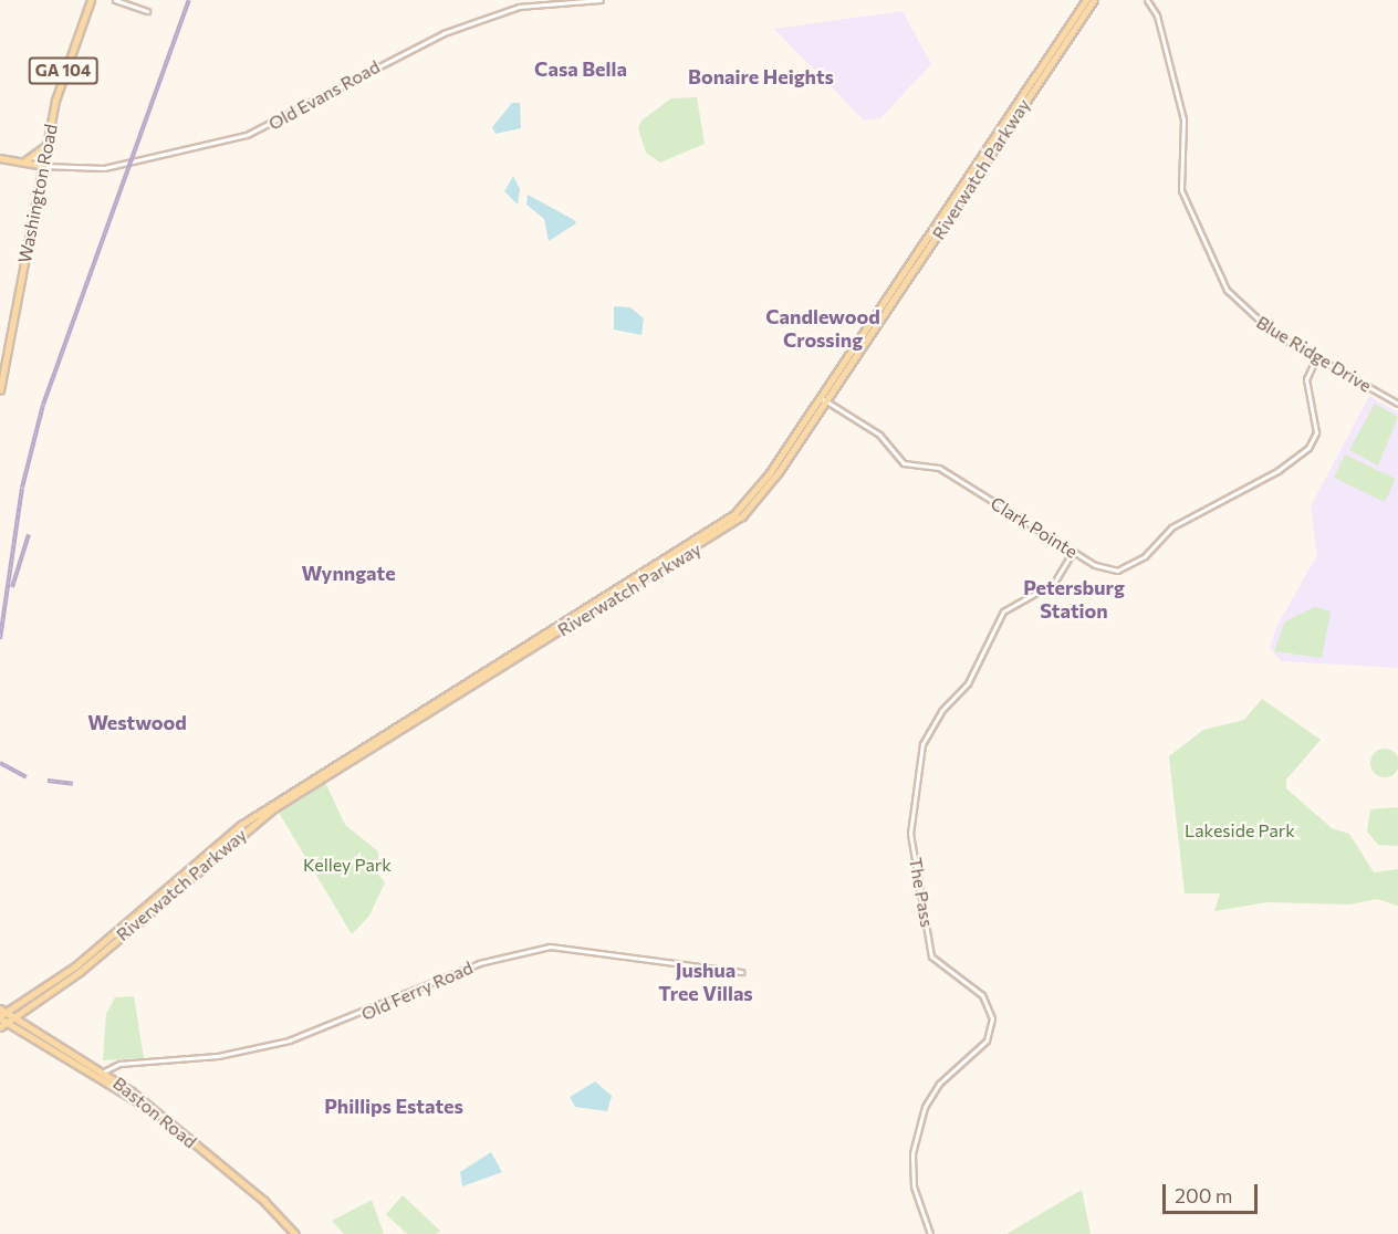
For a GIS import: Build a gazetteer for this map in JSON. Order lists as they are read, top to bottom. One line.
{"streets":{"main road":["GA 104","Riverwatch Parkway","Washington Road","Baston Road"],"street":["Old Evans Road","Blue Ridge Drive","Clark Pointe","The Pass","Old Ferry Road"]},"crossings":[["Old Evans Road","Washington Road"],["Riverwatch Parkway","Clark Pointe"],["Riverwatch Parkway","Old Ferry Road"],["Riverwatch Parkway","Baston Road"],["Blue Ridge Drive","Clark Pointe"],["Clark Pointe","The Pass"],["Old Ferry Road","Baston Road"]],"districts":["Casa Bella","Bonaire Heights","Candlewood Crossing","Wynngate","Petersburg Station","Westwood","Jushua Tree Villas","Phillips Estates"],"parks":["Lakeside Park","Kelley Park"],"scale_bar":"200 m"}
